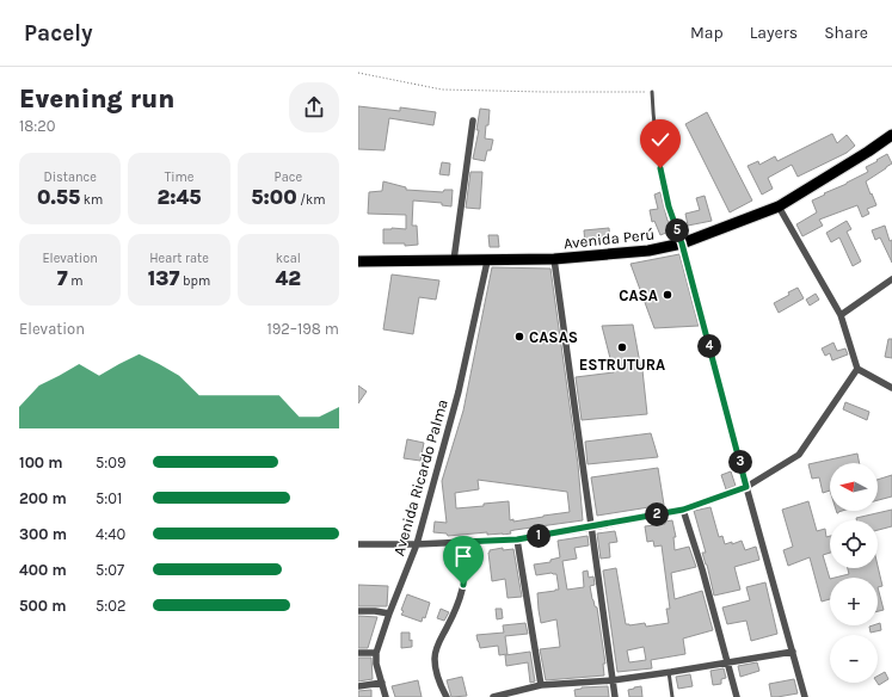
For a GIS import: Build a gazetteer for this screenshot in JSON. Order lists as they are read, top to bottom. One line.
{"streets":{"highway":["Avenida Perú"],"street":["Avenida Ricardo Palma"]},"crossings":[["Avenida Perú","Avenida Ricardo Palma"]],"places":["CASA","CASAS","ESTRUTURA"],"north":"left","page":{"header":"Pacely","nav":["Map","Layers","Share"],"heading":["Evening run","18:20"],"stats":[["Distance","0.55 km"],["Time","2:45"],["Pace","5:00 /km"],["Elevation","7 m"],["Heart rate","137 bpm"],["kcal","42"]],"pins":["5","4","3","2","1"],"chart":["Elevation","192–198 m"],"list":[{"name":"100 m","note":"5:09"},{"name":"200 m","note":"5:01"},{"name":"300 m","note":"4:40"},{"name":"400 m","note":"5:07"},{"name":"500 m","note":"5:02"}],"map_buttons":["+","−"]}}
